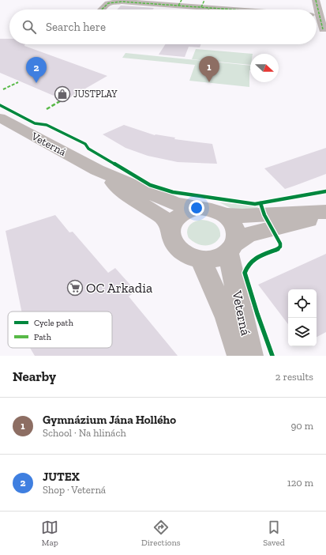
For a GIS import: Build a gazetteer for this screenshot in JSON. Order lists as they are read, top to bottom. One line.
{"streets":{"street":["Veterná"]},"places":{"shop":["JUSTPLAY"],"supermarket":["OC Arkadia"]},"legend":["Cycle path","Path"],"north":"right","page":{"search":"Search here","pins":["1","2"],"heading":["Nearby","2 results"],"list":[{"mark":"1","name":"Gymnázium Jána Hollého","note":"School · Na hlinách","value":"90 m"},{"mark":"2","name":"JUTEX","note":"Shop · Veterná","value":"120 m"}],"nav":["Map","Directions","Saved"]}}
